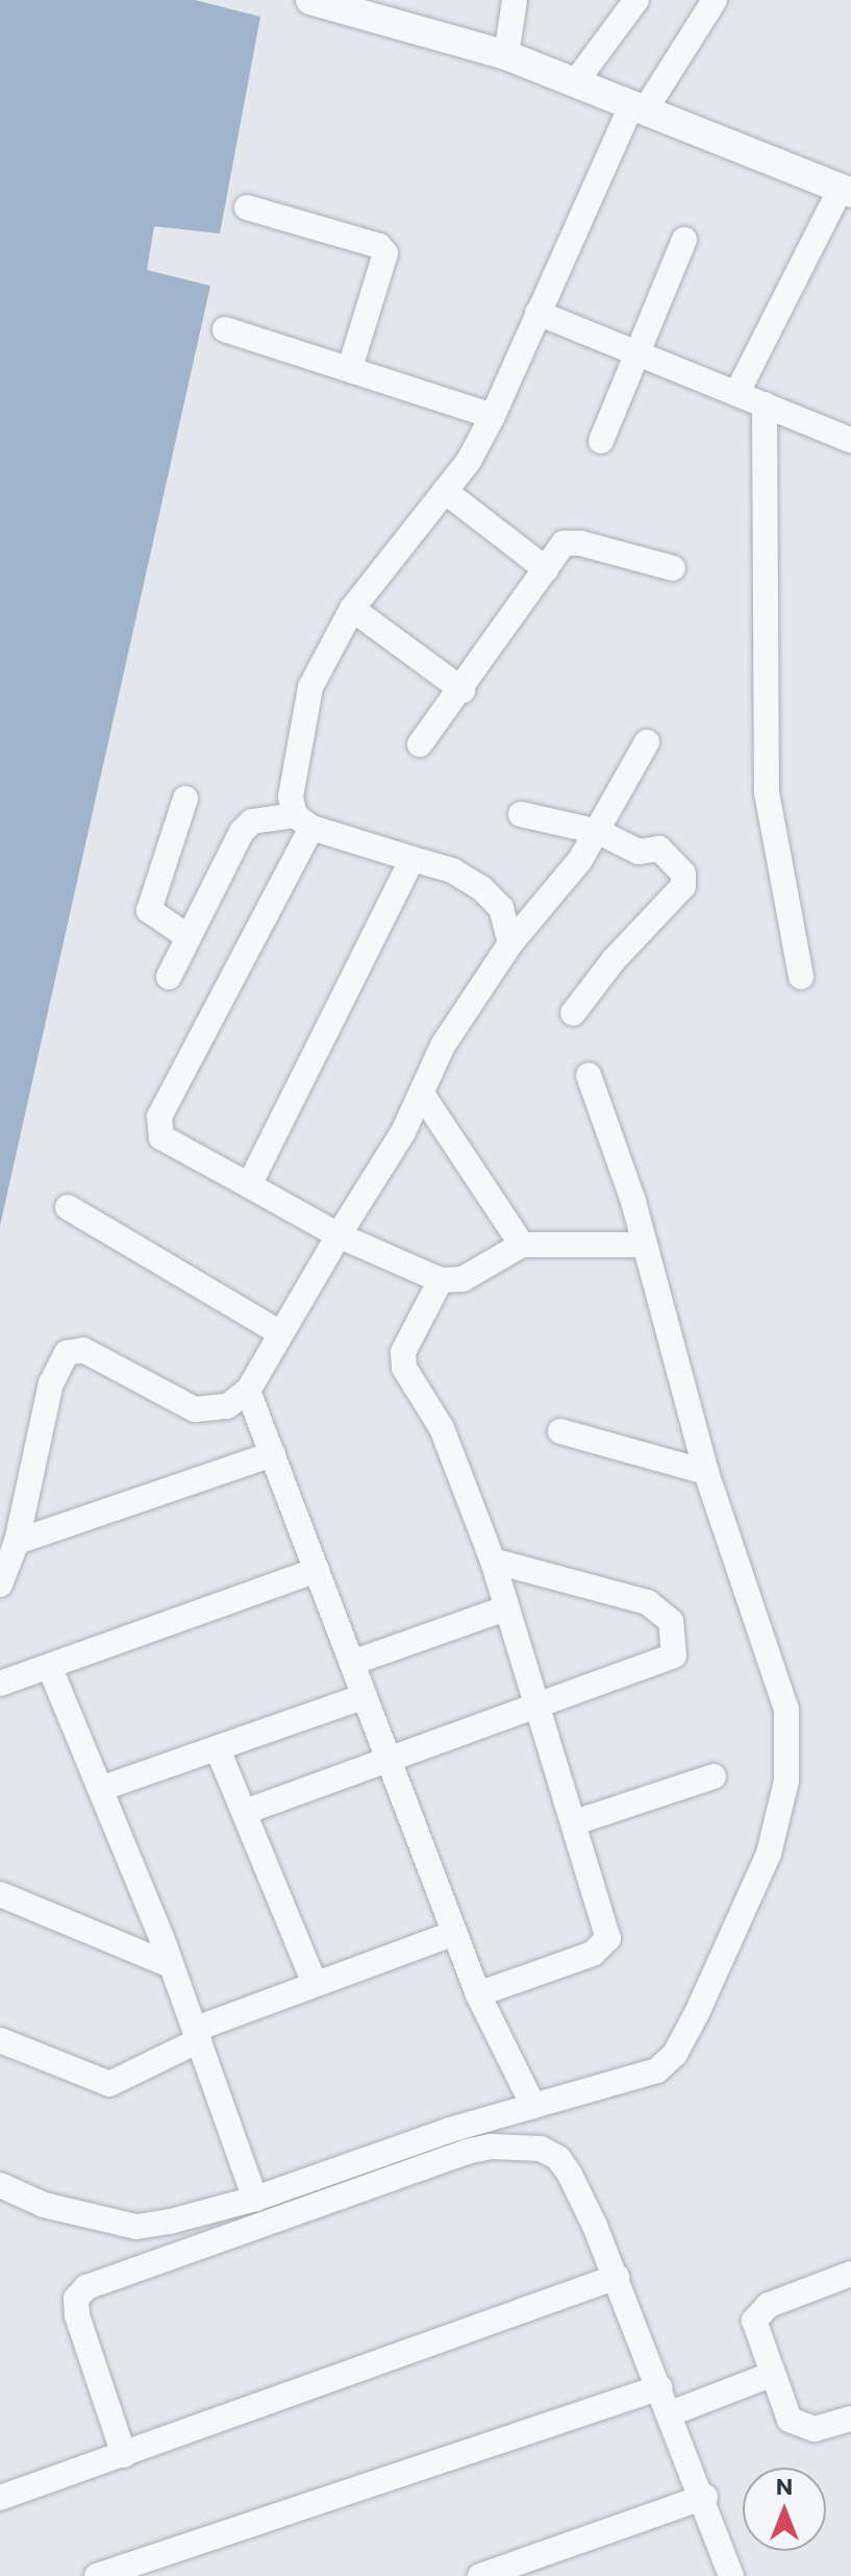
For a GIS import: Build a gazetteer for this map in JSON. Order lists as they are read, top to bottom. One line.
{"north":"top"}
